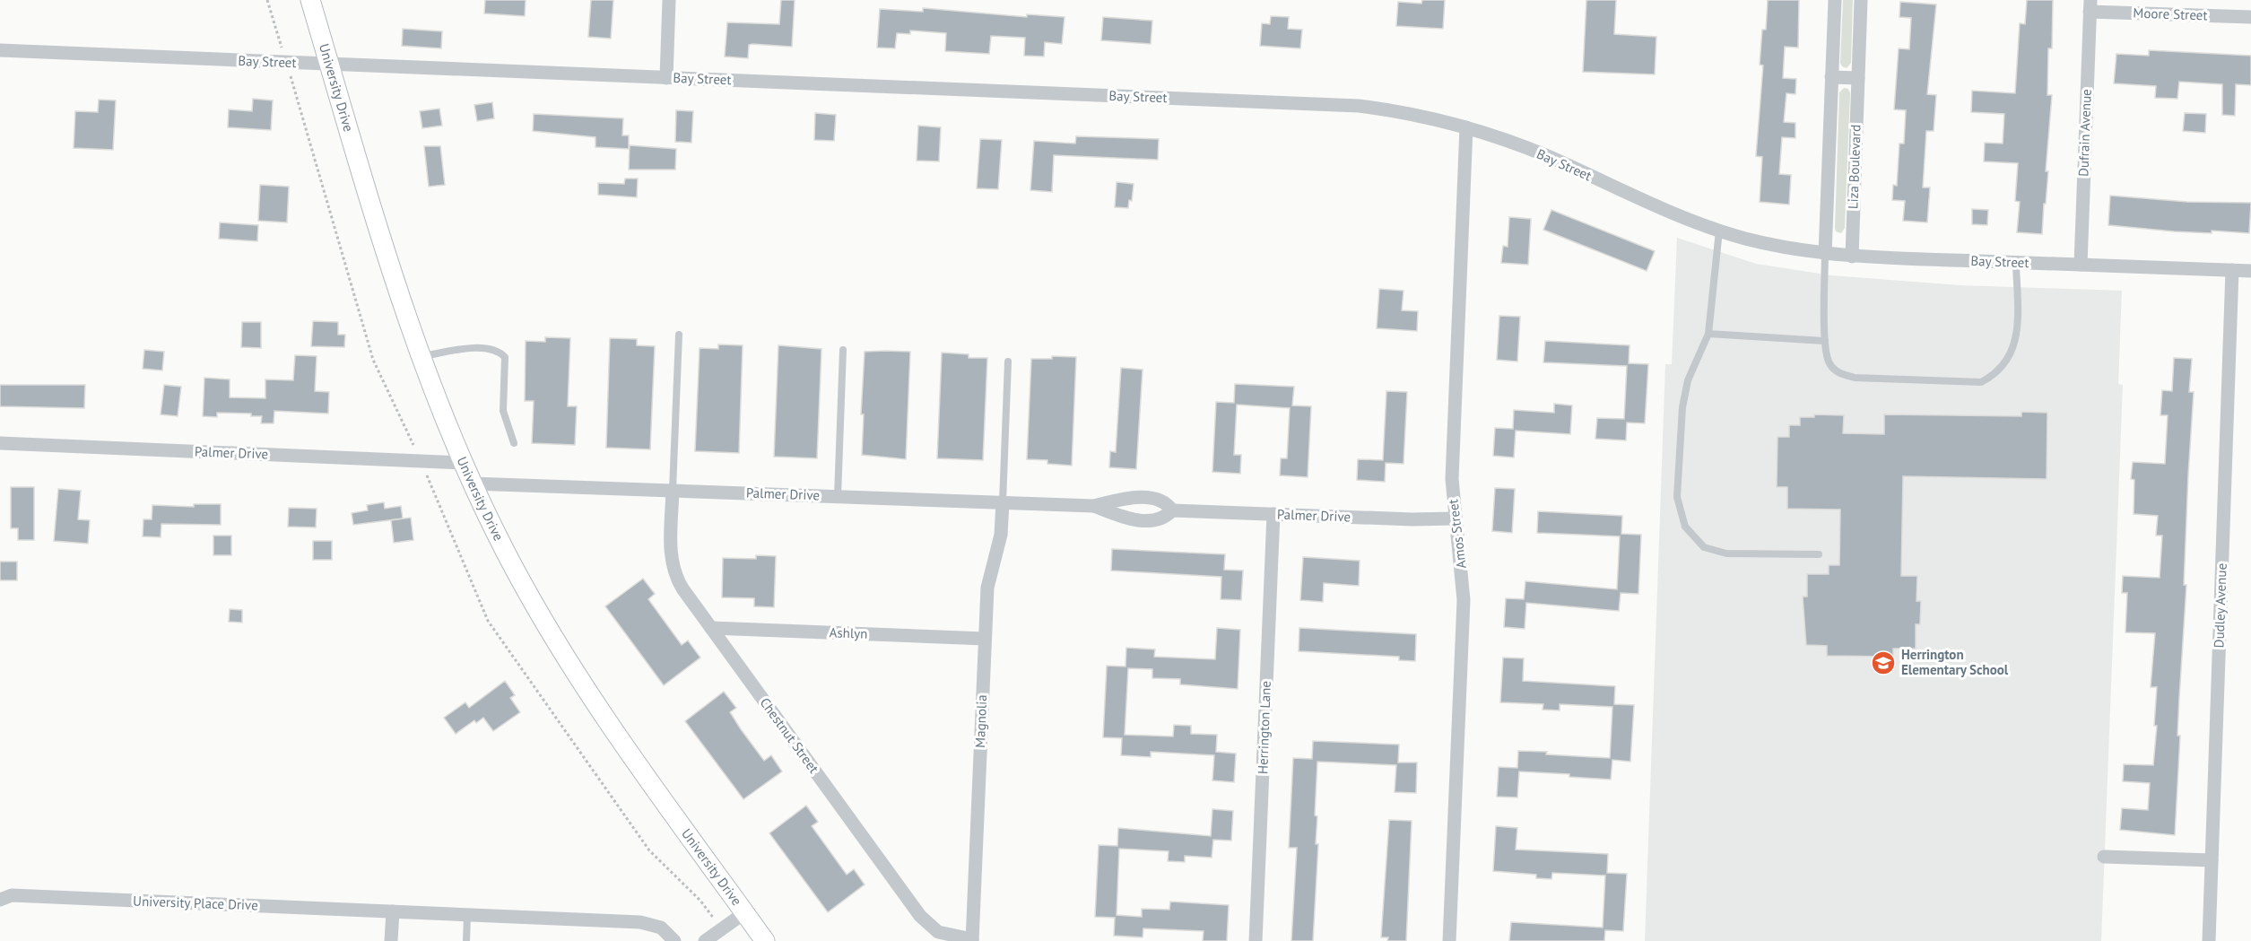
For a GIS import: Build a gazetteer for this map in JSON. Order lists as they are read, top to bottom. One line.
{"streets":{"main road":["University Drive"],"street":["Moore Street","Bay Street","Dufrain Avenue","Liza Boulevard","Palmer Drive","Amos Street","Dudley Avenue","Ashlyn","Magnolia","Herrington Lane","Chestnut Street","University Place Drive"]},"crossings":[["Moore Street","Dufrain Avenue"],["Bay Street","University Drive"],["Bay Street","Dufrain Avenue"],["Bay Street","Liza Boulevard"],["Bay Street","Amos Street"],["Bay Street","Dudley Avenue"],["University Drive","Palmer Drive"],["Palmer Drive","Amos Street"],["Palmer Drive","Magnolia"],["Palmer Drive","Herrington Lane"],["Palmer Drive","Chestnut Street"],["Ashlyn","Magnolia"],["Ashlyn","Chestnut Street"],["Magnolia","Chestnut Street"]],"places":{"school or university":["Herrington Elementary School"]}}
